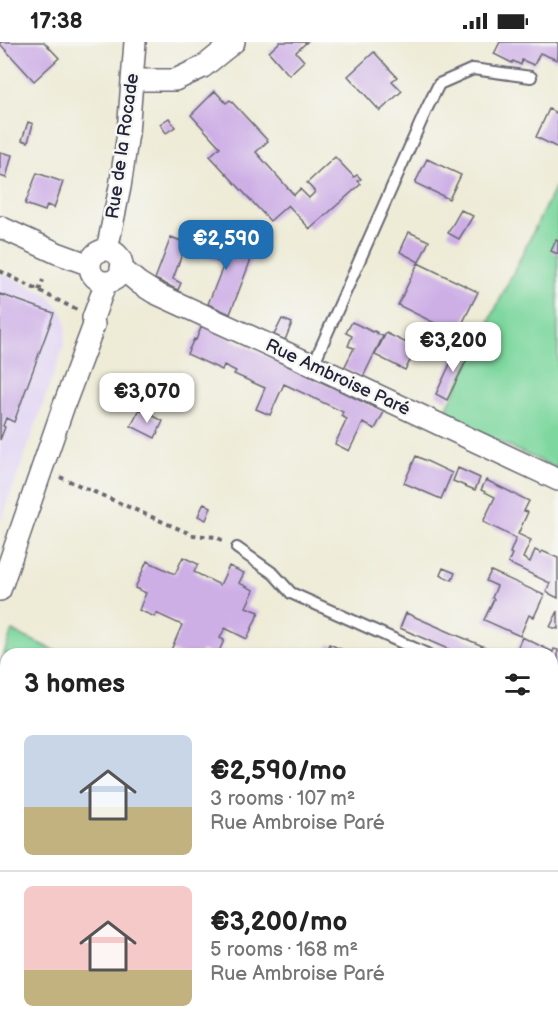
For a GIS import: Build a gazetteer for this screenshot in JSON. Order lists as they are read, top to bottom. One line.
{"streets":{"street":["Rue de la Rocade","Rue Ambroise Paré"]},"crossings":[["Rue de la Rocade","Rue Ambroise Paré"]],"page":{"status":"17:38","price":["€2,590","€3,200","€3,070"],"heading":"3 homes","list":[{"name":"€2,590/mo","note":"3 rooms · 107 m² · Rue Ambroise Paré"},{"name":"€3,200/mo","note":"5 rooms · 168 m² · Rue Ambroise Paré"}]}}
